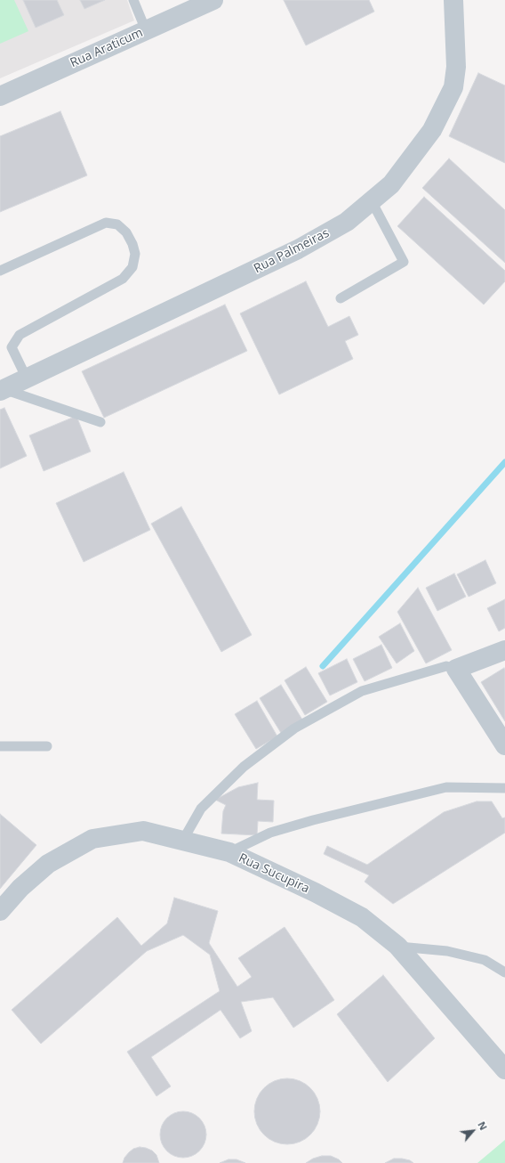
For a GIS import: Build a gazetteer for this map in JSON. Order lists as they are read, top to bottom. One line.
{"streets":{"street":["Rua Araticum","Rua Palmeiras","Rua Sucupira"]},"north":"top right"}
